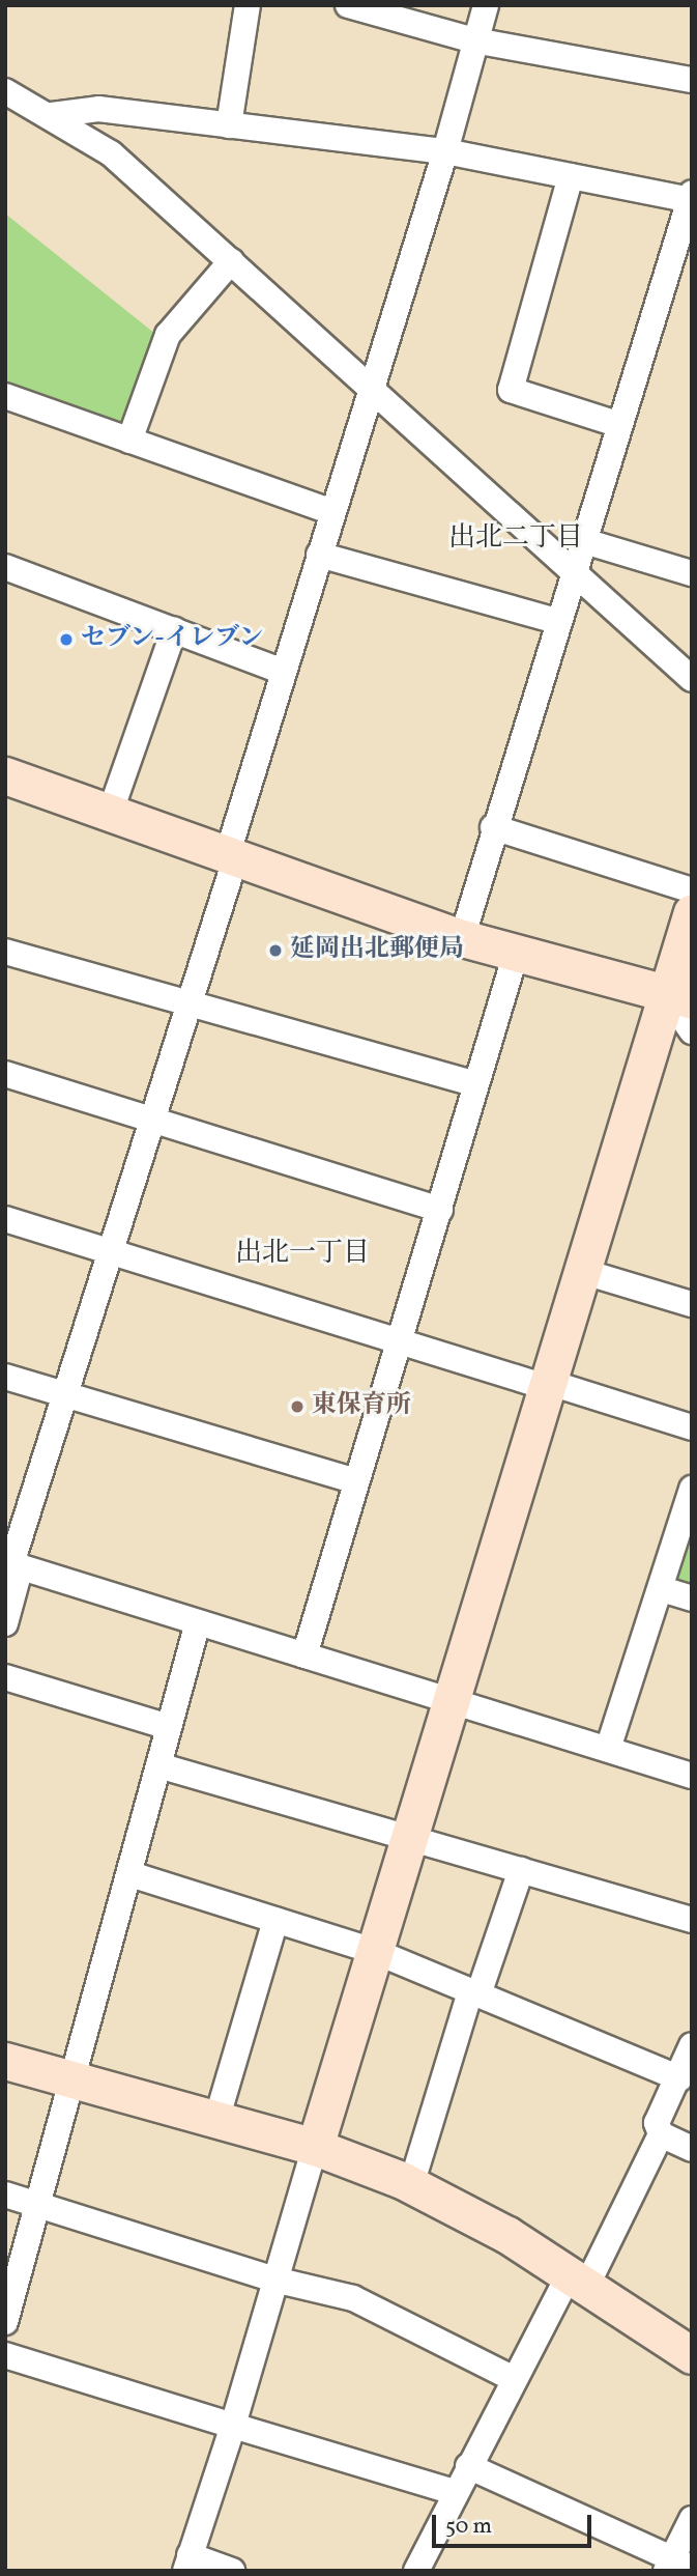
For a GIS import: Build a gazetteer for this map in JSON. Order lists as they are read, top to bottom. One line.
{"districts":["出北二丁目","出北一丁目"],"places":["セブン-イレブン","延岡出北郵便局","東保育所"],"scale_bar":"50 m"}
